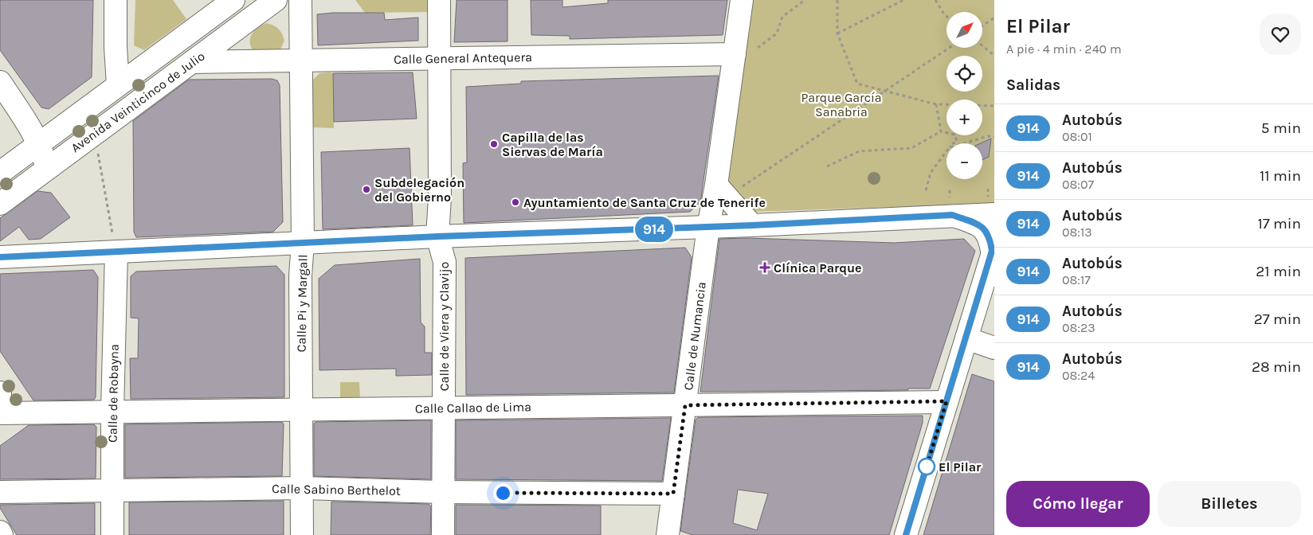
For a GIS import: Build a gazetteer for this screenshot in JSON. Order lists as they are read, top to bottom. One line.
{"streets":{"street":["Calle General Antequera","Avenida Veinticinco de Julio","Calle Pi y Margall","Calle de Viera y Clavijo","Calle de Numancia","Calle de Robayna","Calle Callao de Lima","Calle Sabino Berthelot"]},"crossings":[["Calle General Antequera","Avenida Veinticinco de Julio"],["Calle General Antequera","Calle Pi y Margall"],["Calle General Antequera","Calle de Viera y Clavijo"],["Calle General Antequera","Calle de Numancia"],["Calle Pi y Margall","Calle Callao de Lima"],["Calle Pi y Margall","Calle Sabino Berthelot"],["Calle de Viera y Clavijo","Calle Callao de Lima"],["Calle de Viera y Clavijo","Calle Sabino Berthelot"],["Calle de Numancia","Calle Callao de Lima"],["Calle de Numancia","Calle Sabino Berthelot"],["Calle de Robayna","Calle Callao de Lima"],["Calle de Robayna","Calle Sabino Berthelot"]],"parks":["Parque García Sanabria"],"places":{"other":["Capilla de las Siervas de María","Subdelegación del Gobierno","Ayuntamiento de Santa Cruz de Tenerife","El Pilar"],"health":["Clínica Parque"]},"lines":["bus line 914"],"north":"top right","page":{"on_map":"914","heading":[["El Pilar","A pie · 4 min · 240 m"],"Salidas"],"map_buttons":["+","−"],"list":[{"mark":"914","name":"Autobús","note":"08:01","value":"5 min"},{"mark":"914","name":"Autobús","note":"08:07","value":"11 min"},{"mark":"914","name":"Autobús","note":"08:13","value":"17 min"},{"mark":"914","name":"Autobús","note":"08:17","value":"21 min"},{"mark":"914","name":"Autobús","note":"08:23","value":"27 min"},{"mark":"914","name":"Autobús","note":"08:24","value":"28 min"}],"buttons":["Cómo llegar","Billetes"]}}
